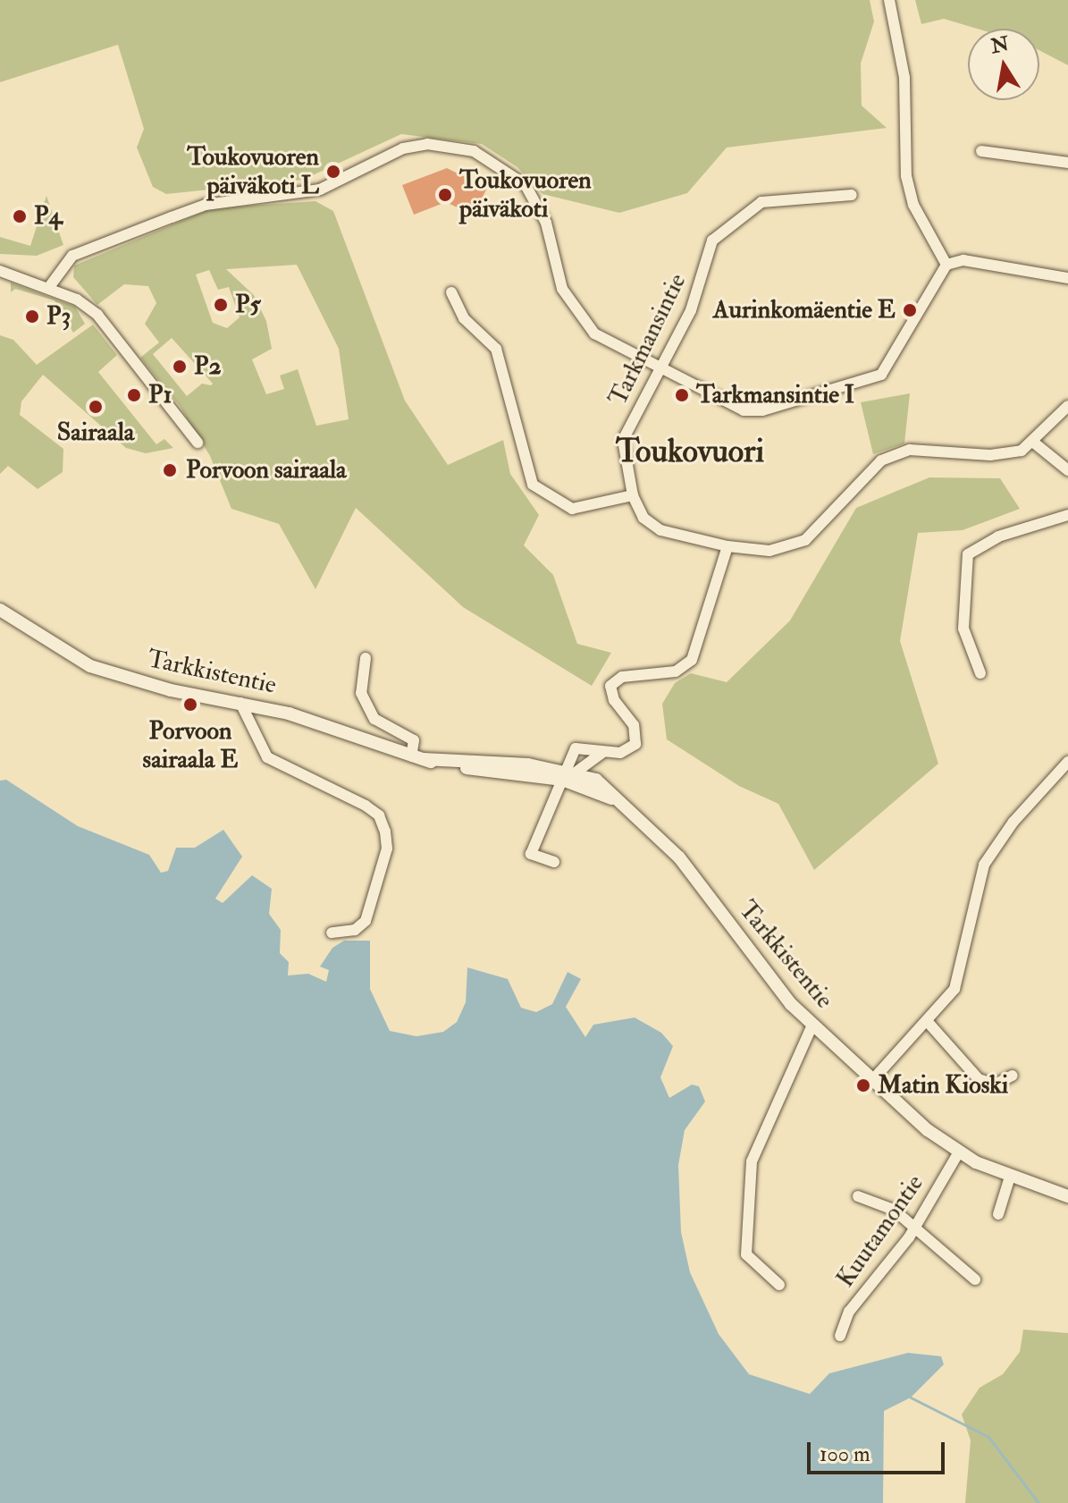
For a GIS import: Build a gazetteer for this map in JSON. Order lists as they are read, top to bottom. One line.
{"streets":{"street":["Tarkmansintie","Tarkkistentie","Kuutamontie"]},"crossings":[["Tarkkistentie","Kuutamontie"]],"districts":["Toukovuori"],"places":["Toukovuoren päiväkoti L","Toukovuoren päiväkoti","P4","P5","Aurinkomäentie E","P3","P2","P1","Tarkmansintie I","Sairaala","Porvoon sairaala","Porvoon sairaala E","Matin Kioski"],"scale_bar":"100 m","north":"top"}
